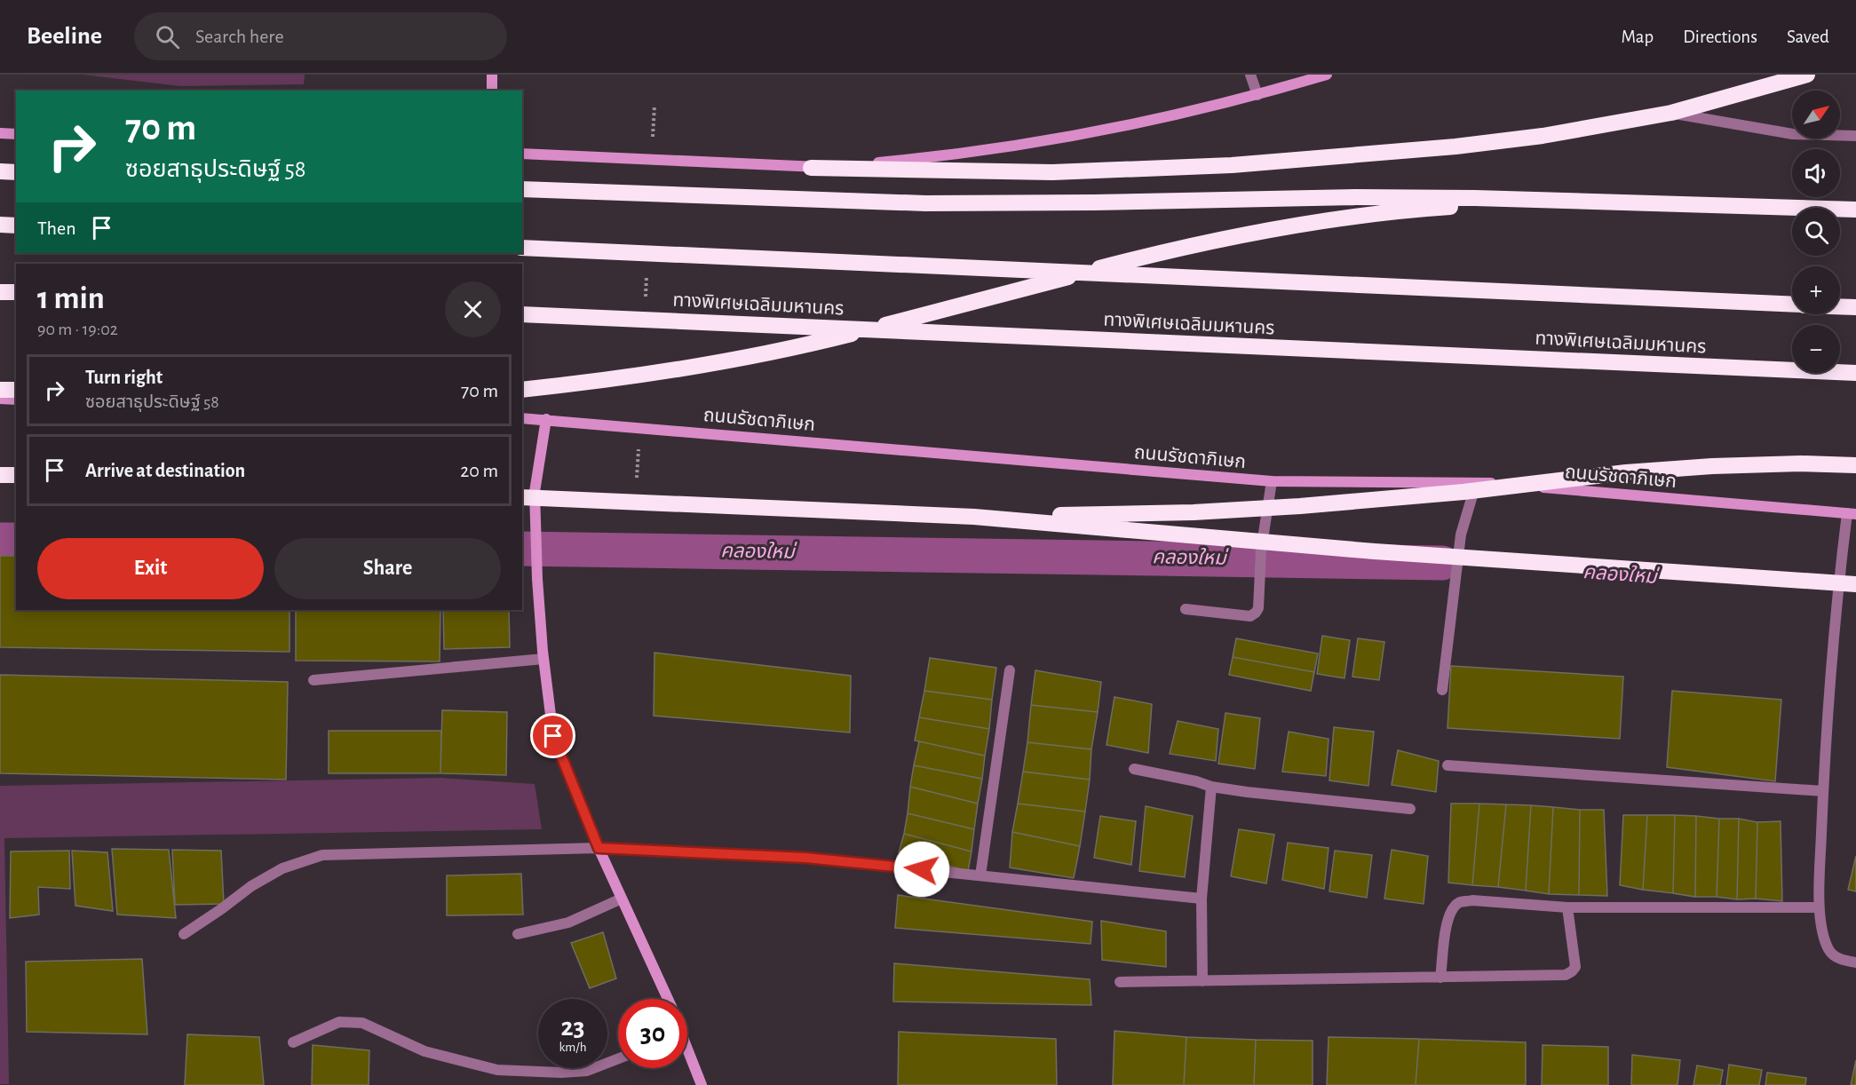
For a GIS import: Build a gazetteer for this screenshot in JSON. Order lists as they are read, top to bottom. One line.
{"streets":{"highway":["ทางพิเศษเฉลิมมหานคร"],"main road":["ถนนรัชดาภิเษก"]},"water":["คลองใหม่"],"north":"top right","page":{"header":"Beeline","search":"Search here","nav":["Map","Directions","Saved"],"map_buttons":["+","−"],"turn":["70 m","ซอยสาธุประดิษฐ์ 58"],"then":"Then","heading":["1 min","90 m · 19:02"],"list":[{"name":"Turn right","note":"ซอยสาธุประดิษฐ์ 58","value":"70 m"},{"name":"Arrive at destination","value":"20 m"}],"buttons":["Exit","Share"],"speed":"23 km/h","limit":"30"}}
